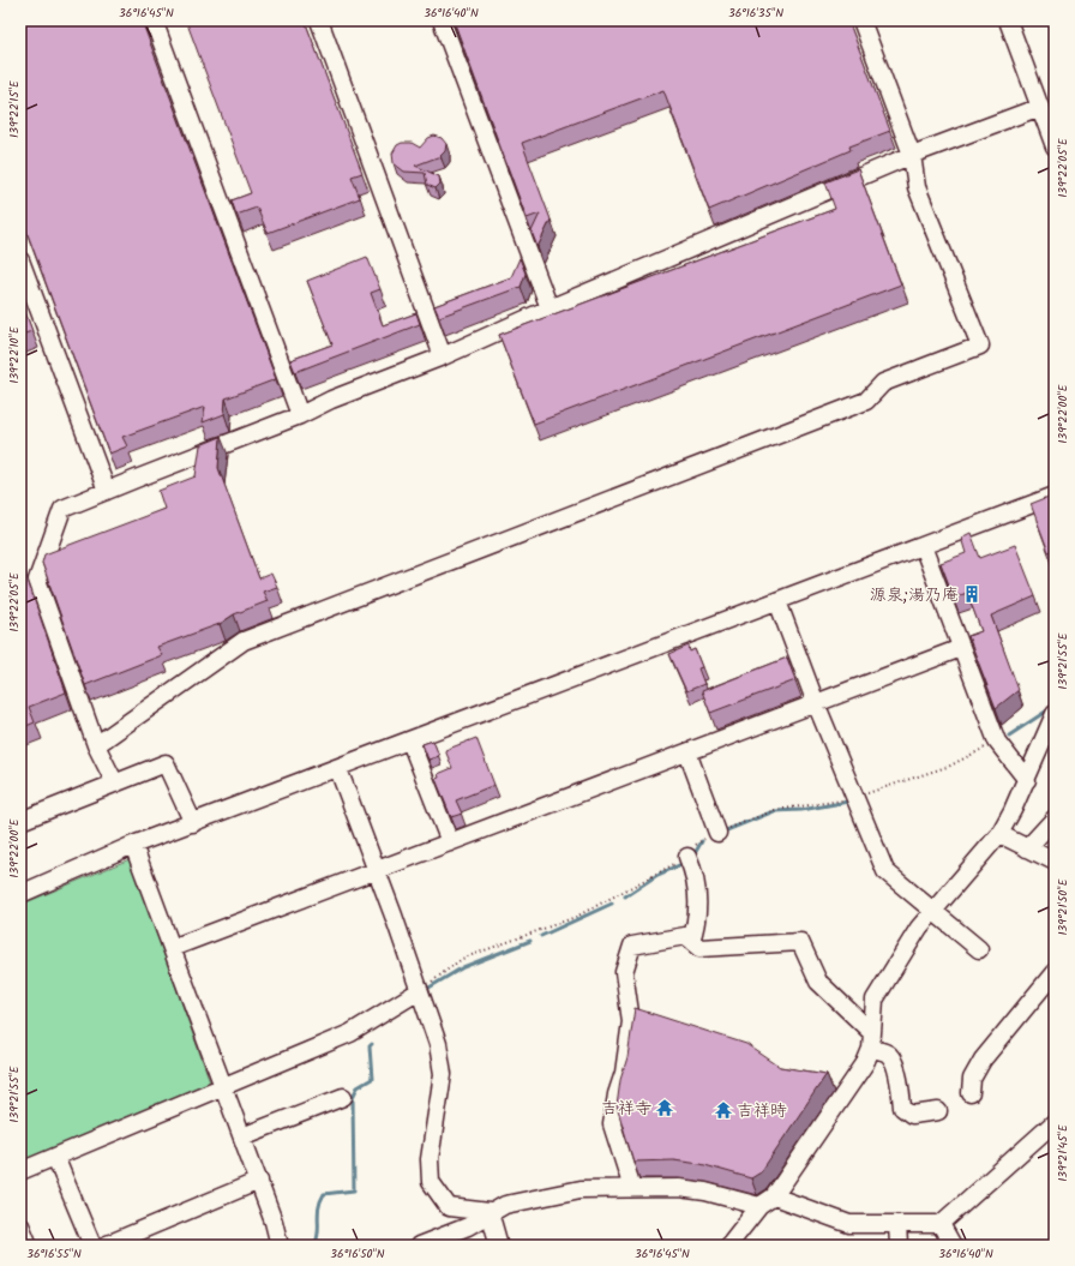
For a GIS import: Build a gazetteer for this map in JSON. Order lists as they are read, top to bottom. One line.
{"places":{"building":["源泉;湯乃庵"],"temple":["吉祥寺","吉祥時"]},"coordinates":["36°16'45\"N","36°16'40\"N","36°16'35\"N","139°22'15\"E","139°22'05\"E","139°22'10\"E","139°22'00\"E","139°21'55\"E","139°21'50\"E","139°21'45\"E","36°16'55\"N","36°16'50\"N"]}
